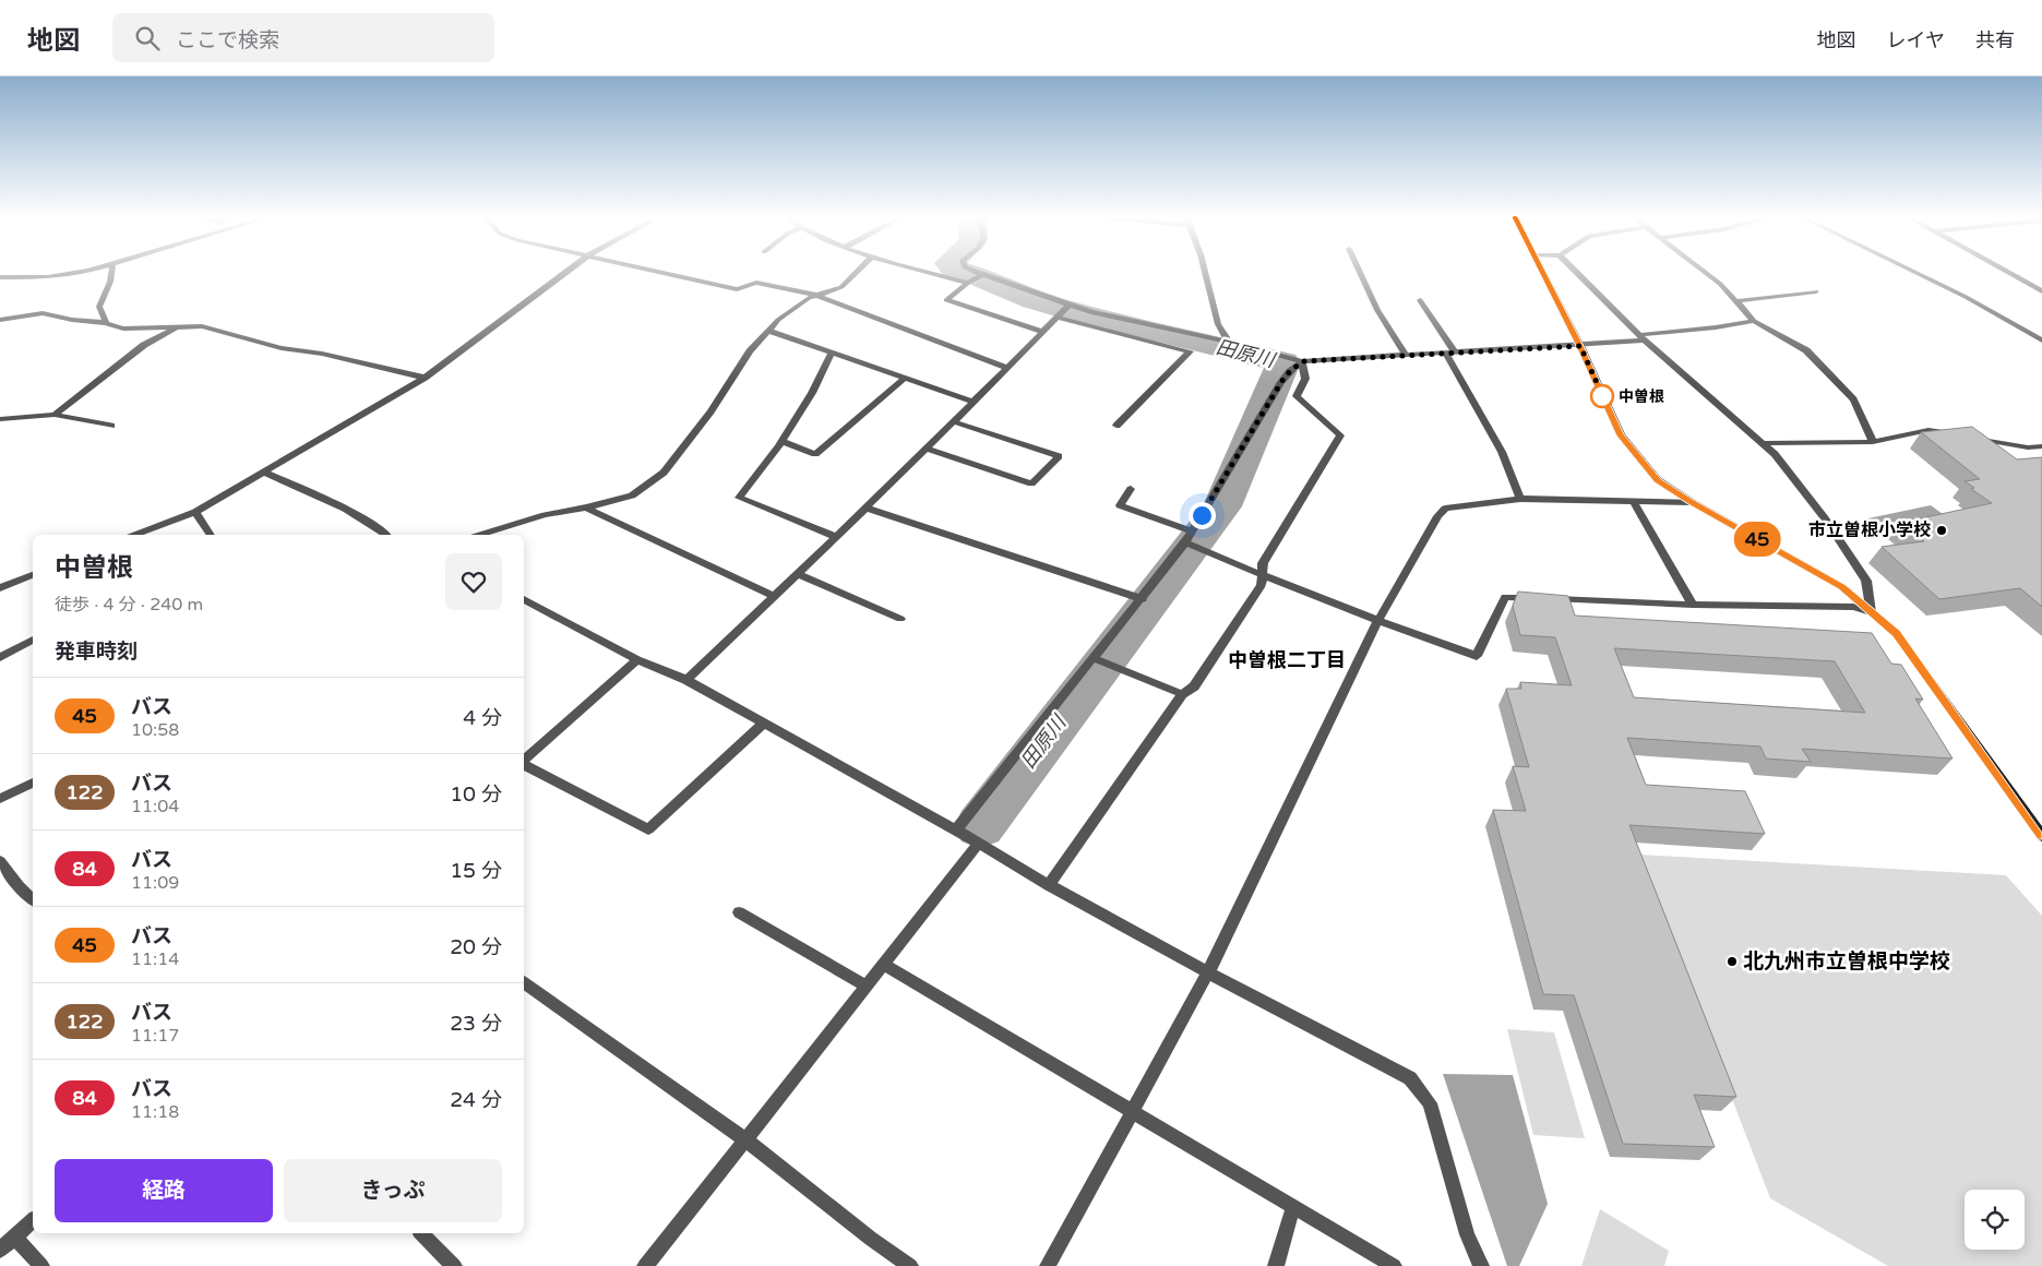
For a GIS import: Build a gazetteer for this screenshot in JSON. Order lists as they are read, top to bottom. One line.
{"districts":["中曽根二丁目"],"water":["田原川"],"places":["中曽根","市立曽根小学校","北九州市立曽根中学校"],"lines":["bus line 45"],"page":{"header":"地図","search":"ここで検索","nav":["地図","レイヤ","共有"],"on_map":"45","heading":[["中曽根","徒歩 · 4 分 · 240 m"],"発車時刻"],"list":[{"mark":"45","name":"バス","note":"10:58","value":"4 分"},{"mark":"122","name":"バス","note":"11:04","value":"10 分"},{"mark":"84","name":"バス","note":"11:09","value":"15 分"},{"mark":"45","name":"バス","note":"11:14","value":"20 分"},{"mark":"122","name":"バス","note":"11:17","value":"23 分"},{"mark":"84","name":"バス","note":"11:18","value":"24 分"}],"buttons":["経路","きっぷ"]}}
